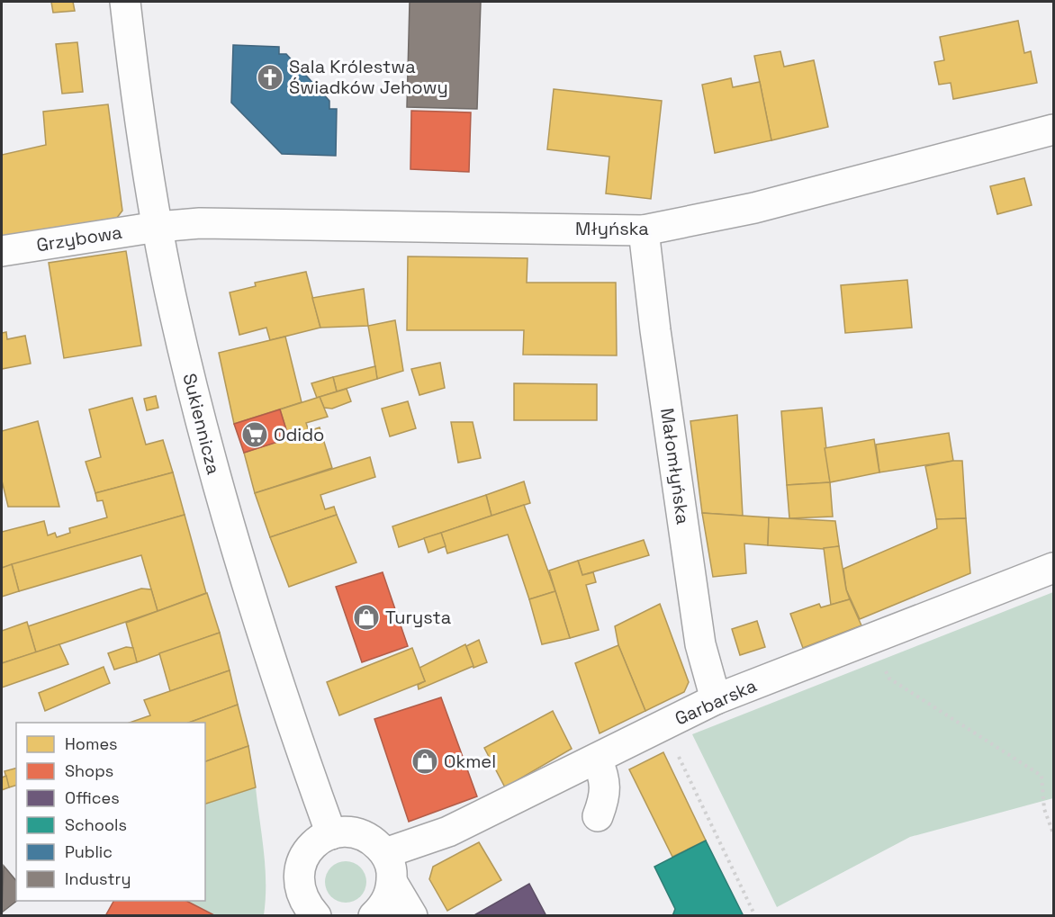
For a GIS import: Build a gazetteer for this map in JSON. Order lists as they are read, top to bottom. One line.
{"streets":{"street":["Młyńska","Grzybowa","Sukiennicza","Małomłyńska","Garbarska"]},"crossings":[["Młyńska","Grzybowa"],["Młyńska","Sukiennicza"],["Młyńska","Małomłyńska"],["Grzybowa","Sukiennicza"],["Małomłyńska","Garbarska"]],"places":{"church":["Sala Królestwa Świadków Jehowy"],"supermarket":["Odido"],"shop":["Turysta","Okmel"]},"legend":["Homes","Shops","Offices","Schools","Public","Industry"]}
